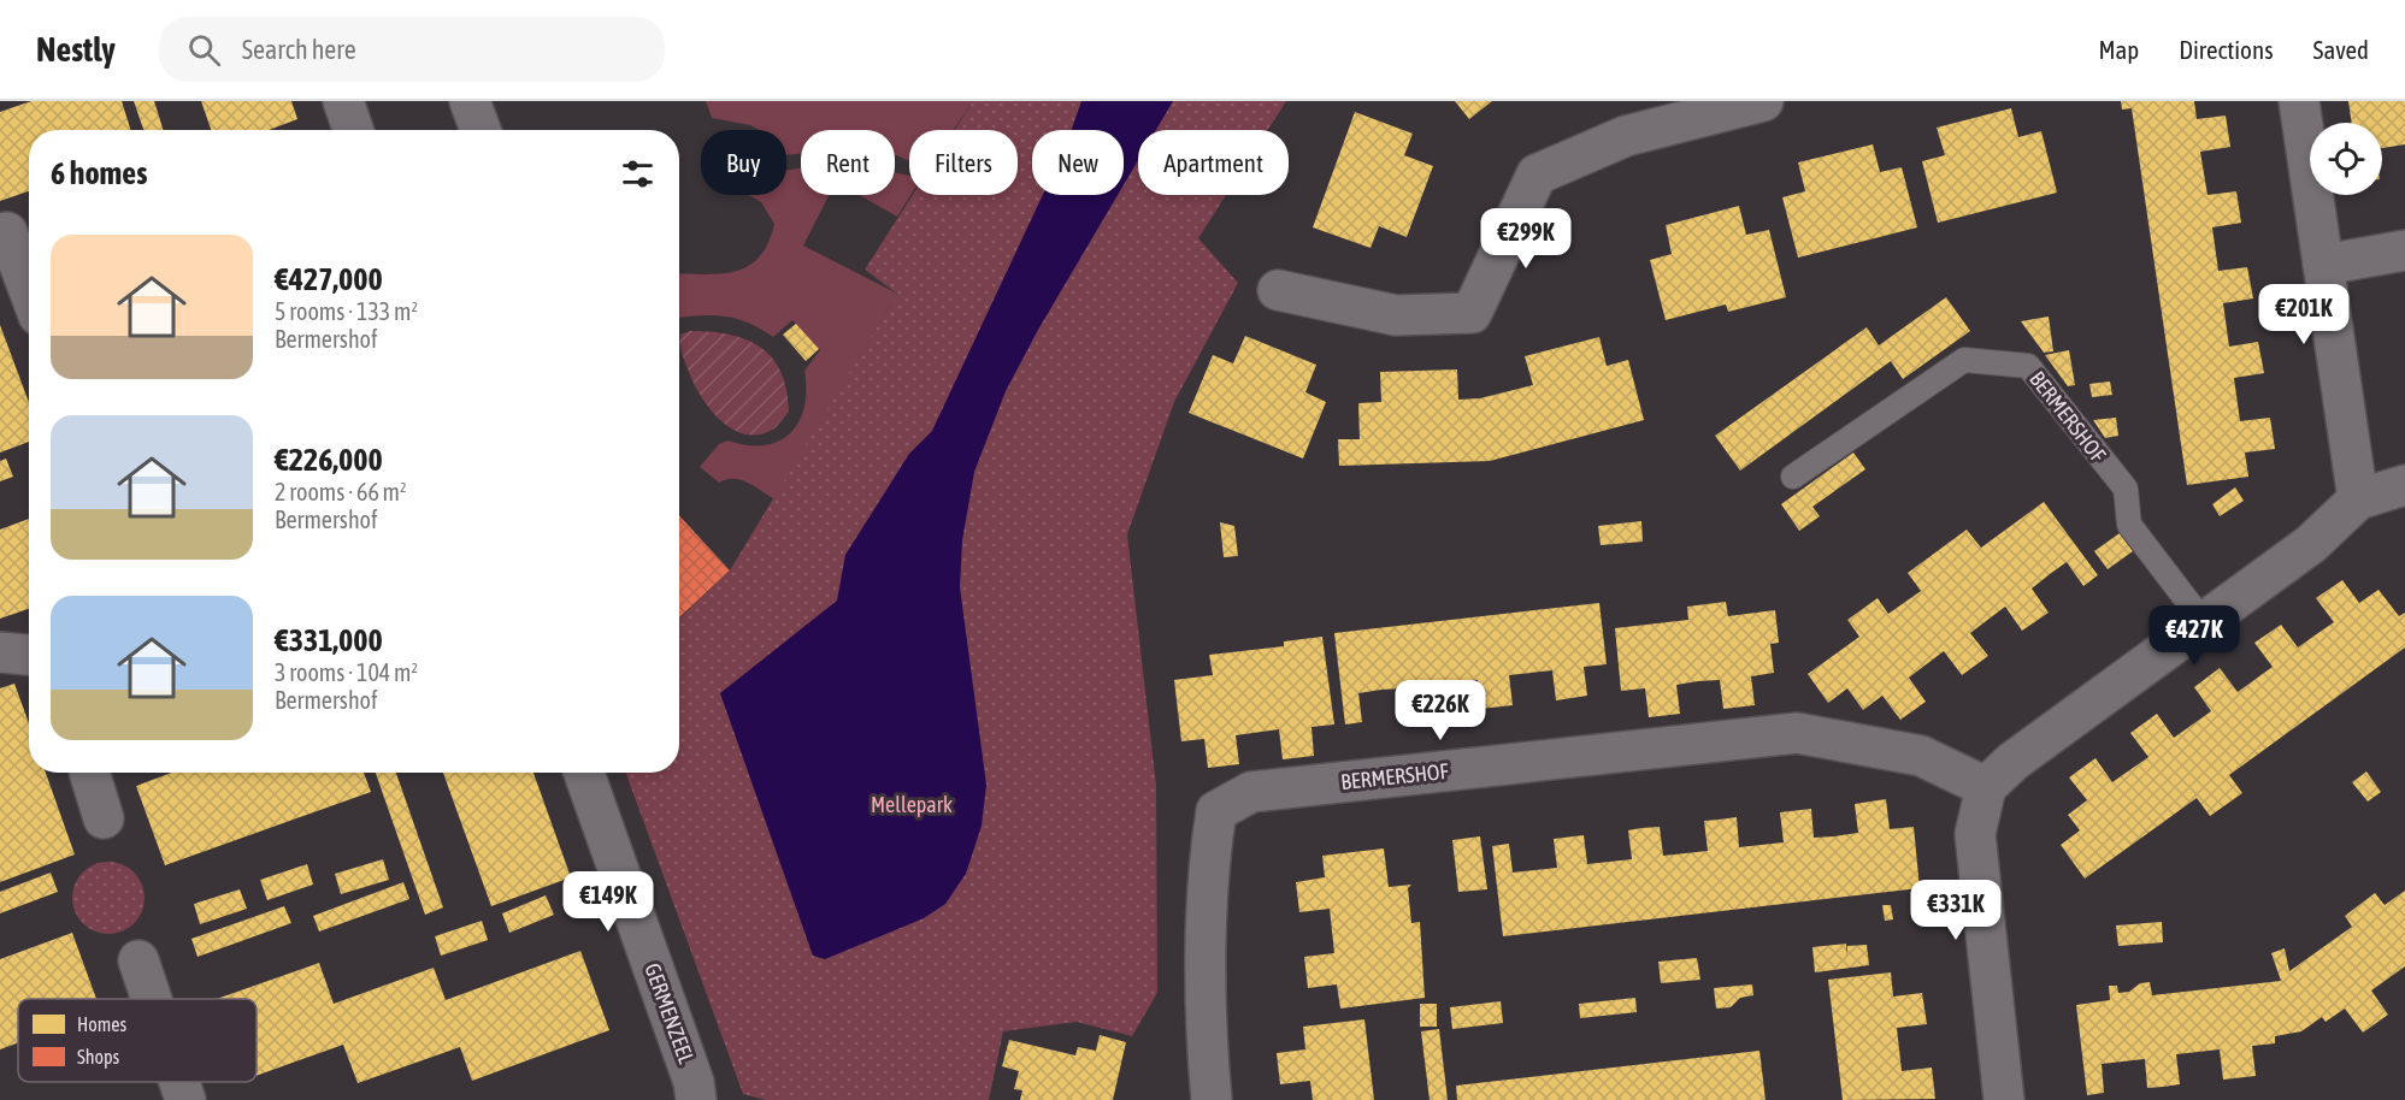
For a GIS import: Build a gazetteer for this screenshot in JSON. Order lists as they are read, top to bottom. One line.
{"streets":{"street":["BERMERSHOF","GERMENZEEL"]},"parks":["Mellepark"],"legend":["Homes","Shops"],"page":{"header":"Nestly","search":"Search here","nav":["Map","Directions","Saved"],"chip":["Buy","Rent","Filters","New","Apartment"],"heading":"6 homes","price":["€299K","€201K","€427K","€226K","€149K","€331K"],"list":[{"name":"€427,000","note":"5 rooms · 133 m² · Bermershof"},{"name":"€226,000","note":"2 rooms · 66 m² · Bermershof"},{"name":"€331,000","note":"3 rooms · 104 m² · Bermershof"}]}}
